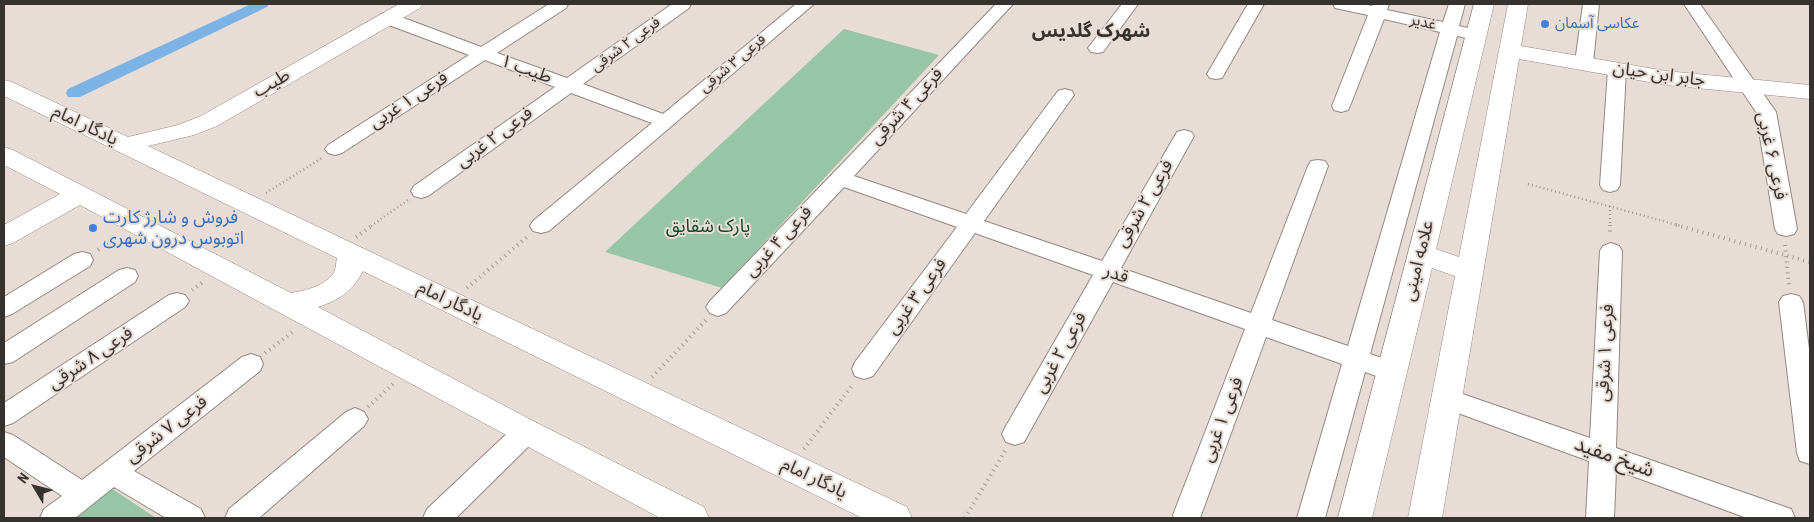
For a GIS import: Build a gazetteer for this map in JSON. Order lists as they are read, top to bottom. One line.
{"streets":{"main road":["جابر ابن حیان","طیب","یادگار امام","علامه امینی"],"street":["غدیر","فرعی ۲ شرقی","فرعی ۳ شرقی","طیب ۱","فرعی ۱ غربی","فرعی ۴ شرقی","فرعی ۲ غربی","فرعی ۶ غربی","فرعی ۴ غربی","قدر","فرعی ۳ غربی","فرعی ۱ شرقی","فرعی ۸ شرقی","فرعی ۷ شرقی","شیخ مفید"]},"crossings":[["غدیر","علامه امینی"],["فرعی ۲ شرقی","طیب ۱"],["فرعی ۲ شرقی","فرعی ۲ غربی"],["فرعی ۲ شرقی","قدر"],["فرعی ۳ شرقی","طیب ۱"],["طیب ۱","طیب"],["طیب ۱","فرعی ۱ غربی"],["طیب ۱","فرعی ۲ غربی"],["جابر ابن حیان","فرعی ۶ غربی"],["طیب","یادگار امام"],["فرعی ۱ غربی","قدر"],["فرعی ۴ شرقی","فرعی ۴ غربی"],["فرعی ۴ شرقی","قدر"],["فرعی ۲ غربی","قدر"],["فرعی ۴ غربی","قدر"],["علامه امینی","قدر"],["قدر","فرعی ۳ غربی"],["فرعی ۱ شرقی","شیخ مفید"]],"districts":["شهرک گلدیس"],"parks":["پارک شقایق"],"places":["عکاسی آسمان","فروش و شارژ کارت اتوبوس درون شهری"],"north":"top left"}
